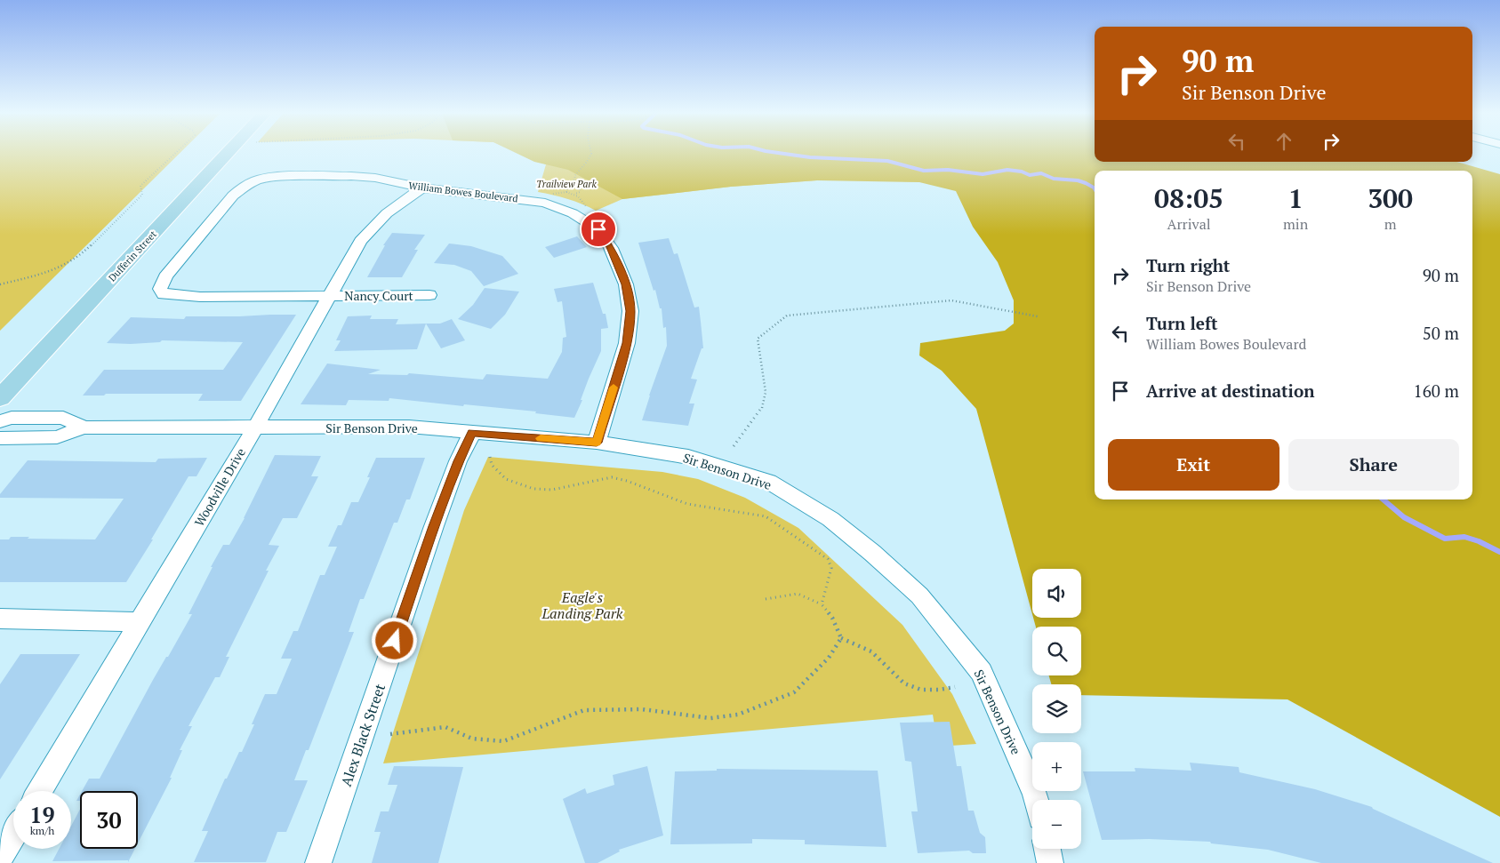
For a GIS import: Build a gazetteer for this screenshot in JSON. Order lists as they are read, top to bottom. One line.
{"streets":{"main road":["Dufferin Street"],"street":["William Bowes Boulevard","Nancy Court","Sir Benson Drive","Woodville Drive","Alex Black Street"]},"crossings":[["William Bowes Boulevard","Nancy Court"],["William Bowes Boulevard","Sir Benson Drive"],["William Bowes Boulevard","Woodville Drive"],["Nancy Court","Woodville Drive"],["Sir Benson Drive","Woodville Drive"],["Sir Benson Drive","Alex Black Street"]],"parks":["Trailview Park","Eagle's Landing Park"],"page":{"turn":["90 m","Sir Benson Drive"],"eta":["08:05","Arrival","1","min","300","m"],"list":[{"name":"Turn right","note":"Sir Benson Drive","value":"90 m"},{"name":"Turn left","note":"William Bowes Boulevard","value":"50 m"},{"name":"Arrive at destination","value":"160 m"}],"buttons":["Exit","Share"],"map_buttons":["+","−"],"speed":"19 km/h","limit":"30"}}
